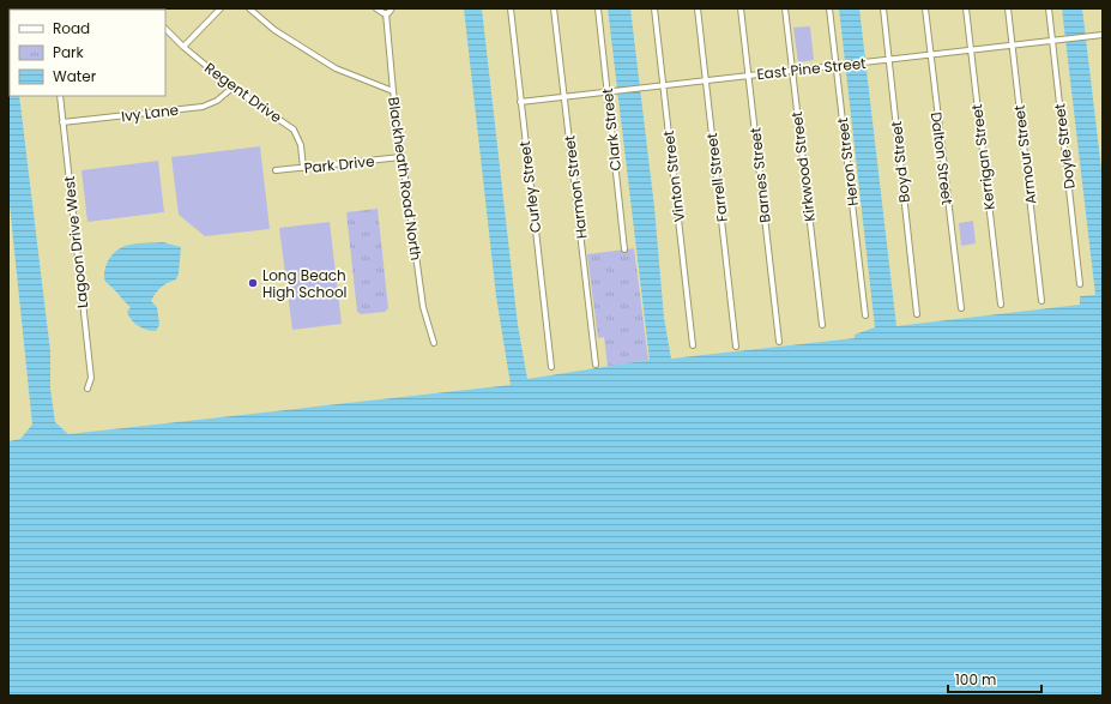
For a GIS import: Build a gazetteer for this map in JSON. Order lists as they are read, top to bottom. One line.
{"streets":{"street":["East Pine Street","Regent Drive","Ivy Lane","Clark Street","Doyle Street","Armour Street","Kerrigan Street","Dalton Street","Heron Street","Boyd Street","Park Drive","Kirkwood Street","Barnes Street","Vinton Street","Farrell Street","Blackheath Road North","Curley Street","Harmon Street","Lagoon Drive West"]},"crossings":[["East Pine Street","Clark Street"],["East Pine Street","Doyle Street"],["East Pine Street","Armour Street"],["East Pine Street","Kerrigan Street"],["East Pine Street","Dalton Street"],["East Pine Street","Heron Street"],["East Pine Street","Boyd Street"],["East Pine Street","Kirkwood Street"],["East Pine Street","Barnes Street"],["East Pine Street","Vinton Street"],["East Pine Street","Farrell Street"],["East Pine Street","Curley Street"],["East Pine Street","Harmon Street"],["Regent Drive","Ivy Lane"],["Regent Drive","Park Drive"],["Ivy Lane","Lagoon Drive West"],["Park Drive","Blackheath Road North"]],"places":["Long Beach High School"],"legend":["Road","Park","Water"],"scale_bar":"100 m"}
